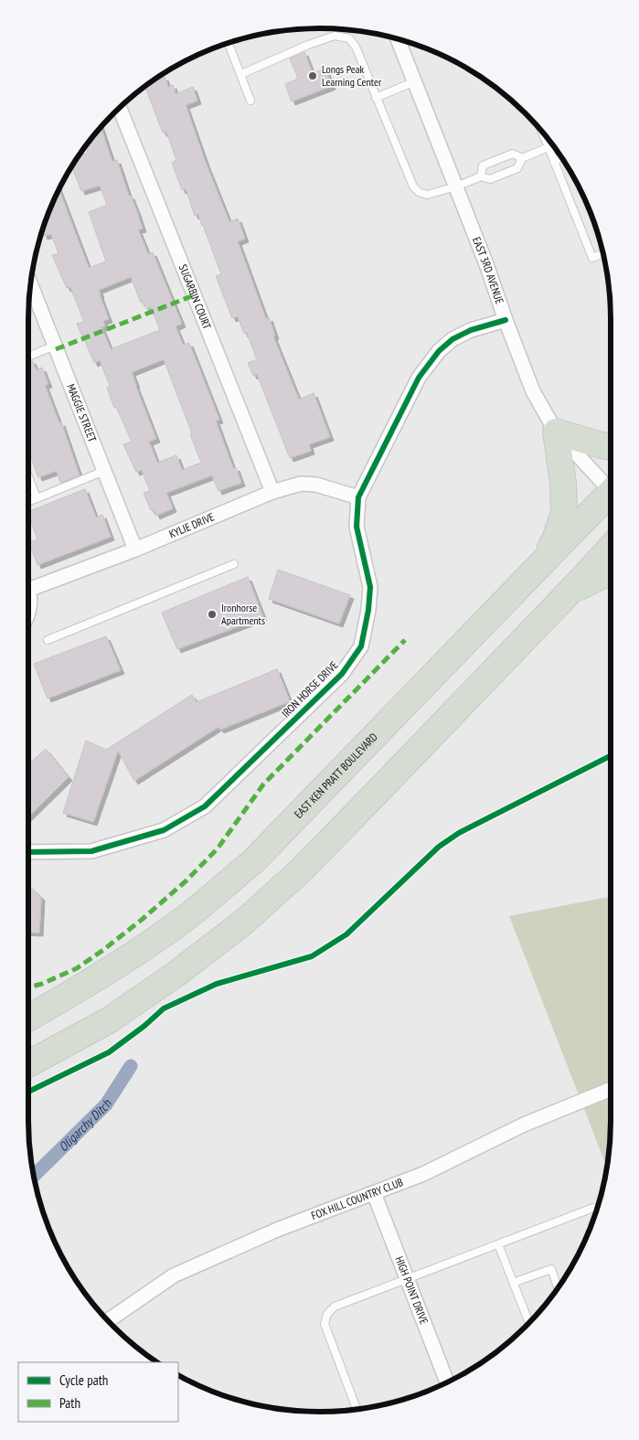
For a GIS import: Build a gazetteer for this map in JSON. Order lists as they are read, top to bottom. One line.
{"streets":{"highway":["EAST KEN PRATT BOULEVARD"],"street":["EAST 3RD AVENUE","SUGARBIN COURT","MAGGIE STREET","KYLIE DRIVE","IRON HORSE DRIVE","FOX HILL COUNTRY CLUB","HIGH POINT DRIVE"]},"crossings":[["EAST 3RD AVENUE","IRON HORSE DRIVE"],["SUGARBIN COURT","KYLIE DRIVE"],["MAGGIE STREET","KYLIE DRIVE"],["KYLIE DRIVE","IRON HORSE DRIVE"],["FOX HILL COUNTRY CLUB","HIGH POINT DRIVE"]],"water":["Oligarchy Ditch"],"places":["Longs Peak Learning Center","Ironhorse Apartments"],"legend":["Cycle path","Path"]}
